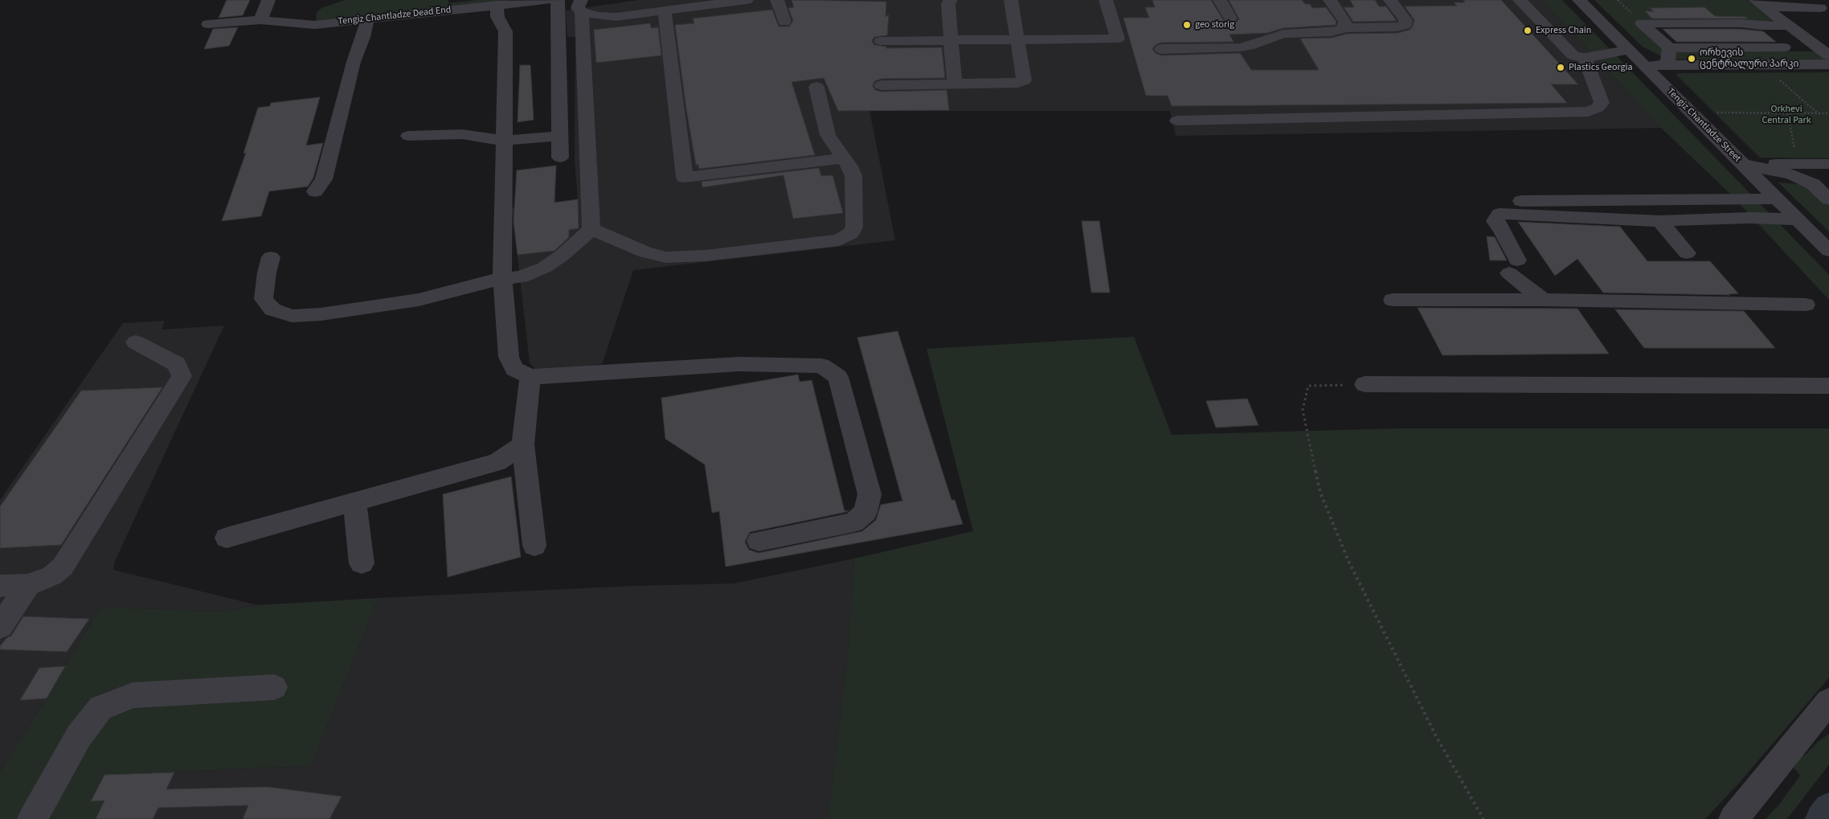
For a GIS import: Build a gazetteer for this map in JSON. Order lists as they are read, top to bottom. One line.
{"streets":{"street":["Tengiz Chantladze Dead End","Tengiz Chantladze Street"]},"parks":["Orkhevi Central Park"],"places":["geo storig","Express Chain","ორხევის ცენტრალური პარკი","Plastics Georgia"]}
